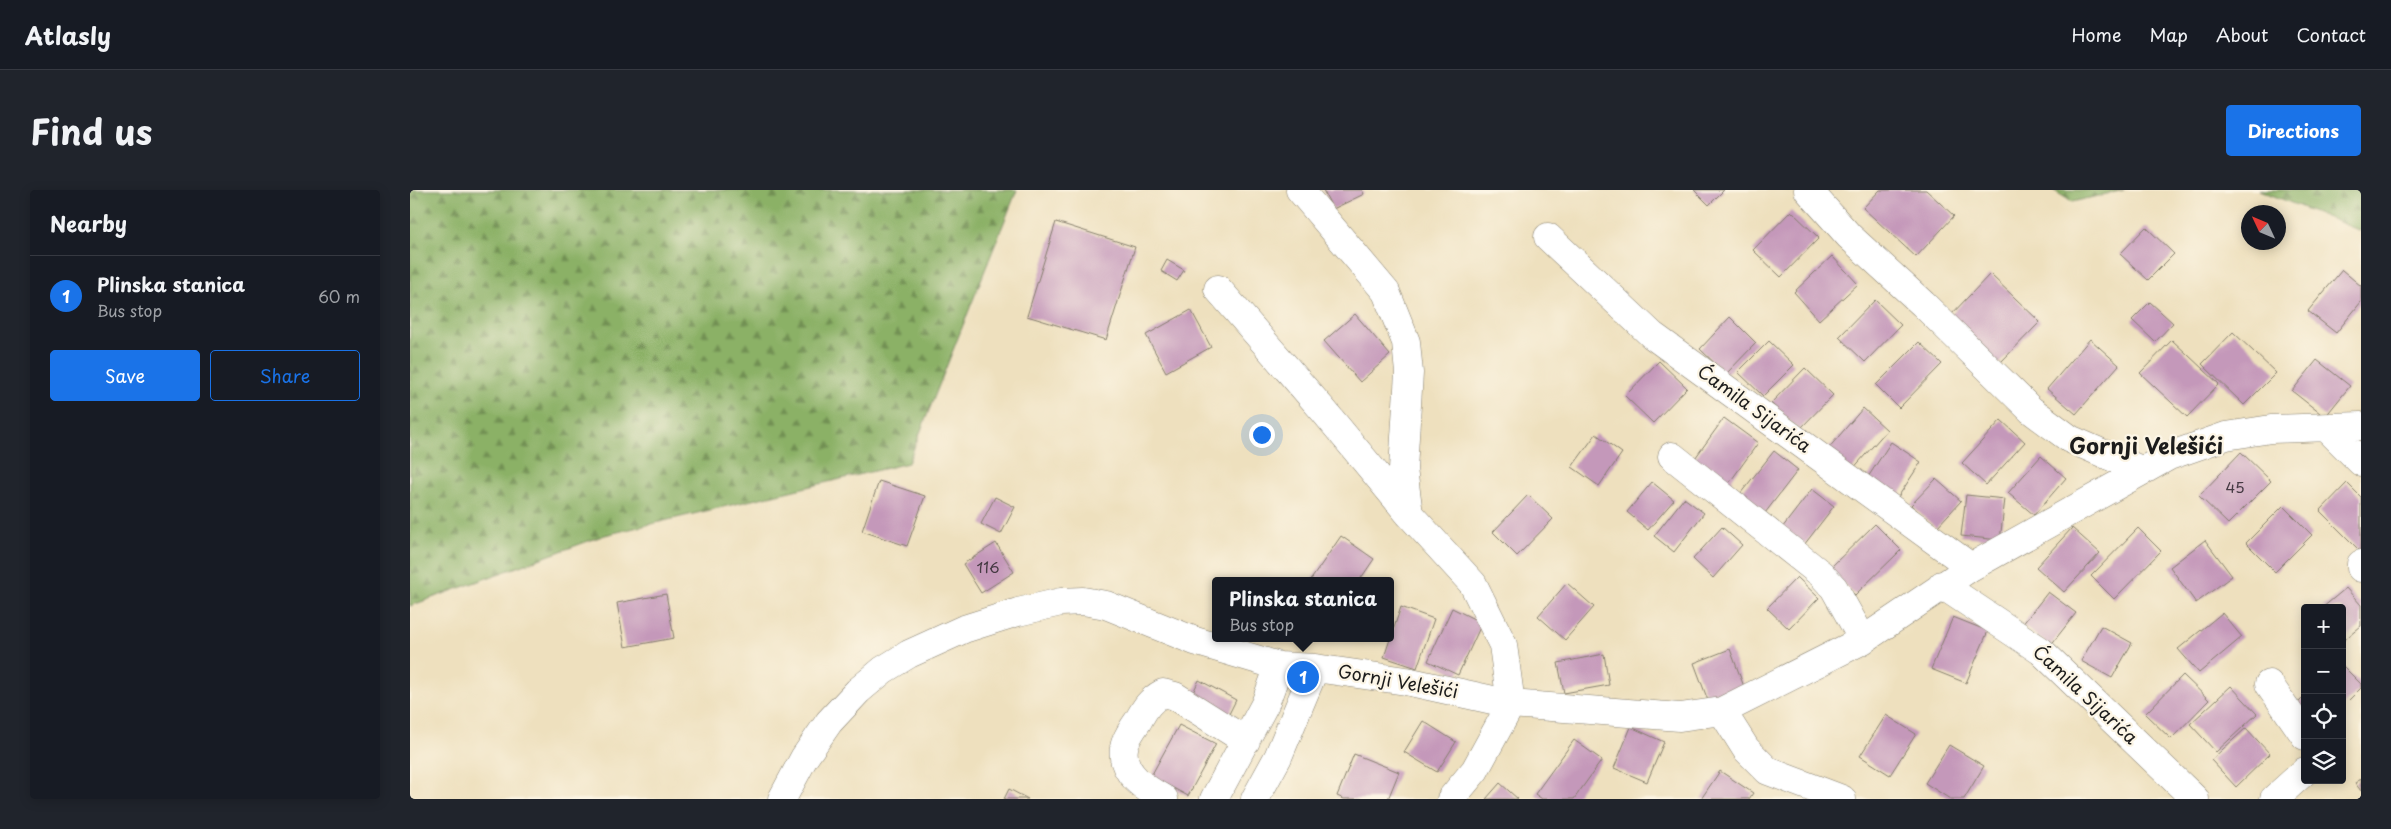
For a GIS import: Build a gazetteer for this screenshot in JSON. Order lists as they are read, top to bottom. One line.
{"streets":{"street":["Ćamila Sijarića","Gornji Velešići"]},"districts":["Gornji Velešići"],"house_numbers":["45","116"],"north":"top left","page":{"header":"Atlasly","nav":["Home","Map","About","Contact"],"title":"Find us","buttons":["Directions",["Save","Share"]],"heading":"Nearby","list":[{"mark":"1","name":"Plinska stanica","note":"Bus stop","value":"60 m"}],"popup":["Plinska stanica","Bus stop"],"map_buttons":["+","−"],"pins":"1"}}
